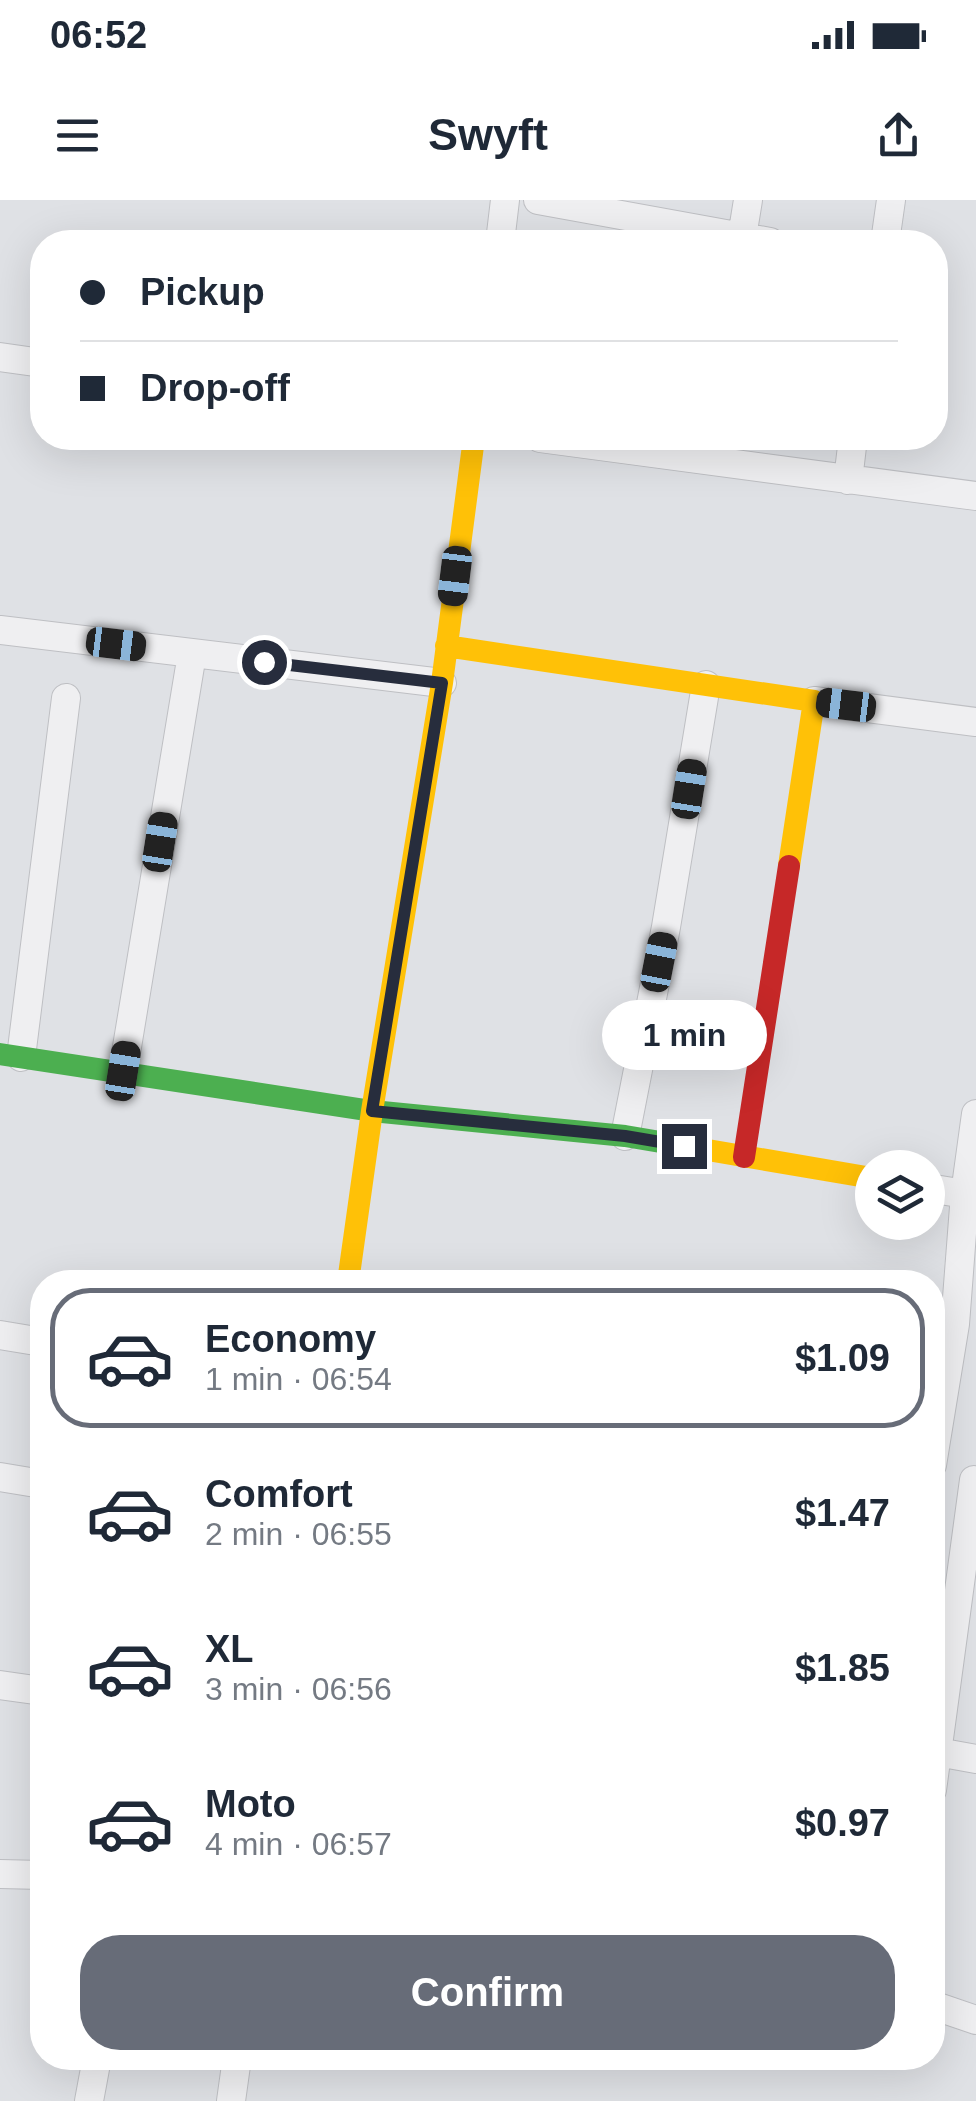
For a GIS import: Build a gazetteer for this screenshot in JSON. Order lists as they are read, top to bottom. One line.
{"page":{"status":"06:52","header":"Swyft","banner":["Pickup","Drop-off"],"bubble":"1 min","list":[{"name":"Economy","note":"1 min · 06:54","value":"$1.09"},{"name":"Comfort","note":"2 min · 06:55","value":"$1.47"},{"name":"XL","note":"3 min · 06:56","value":"$1.85"},{"name":"Moto","note":"4 min · 06:57","value":"$0.97"}],"buttons":"Confirm"}}
